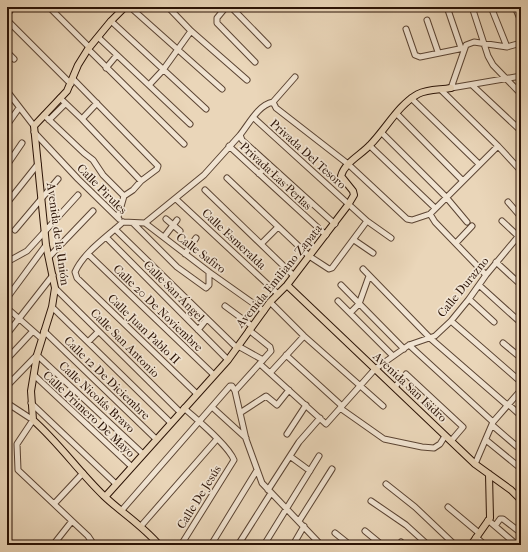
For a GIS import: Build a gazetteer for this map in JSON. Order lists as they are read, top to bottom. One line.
{"streets":{"main road":["Avenida de la Unión","Avenida Emiliano Zapata","Avenida San Isidro"],"street":["Privada Del Tesoro","Privada Las Perlas","Calle Pirules","Calle Esmeralda","Calle Safiro","Calle Durazno","Calle San Ángel","Calle 20 De Noviembre","Calle Juan Pablo II","Calle San Antonio","Calle 12 De Diciembre","Calle Nicolás Bravo","Calle Primero De Mayo","Calle De Jesús"]},"crossings":[["Privada Del Tesoro","Avenida Emiliano Zapata"],["Privada Las Perlas","Avenida Emiliano Zapata"],["Calle Pirules","Avenida de la Unión"],["Calle Pirules","Calle San Ángel"],["Calle Pirules","Calle 20 De Noviembre"],["Calle Pirules","Calle Juan Pablo II"],["Avenida de la Unión","Calle San Antonio"],["Avenida de la Unión","Calle 12 De Diciembre"],["Avenida de la Unión","Calle Nicolás Bravo"],["Avenida de la Unión","Calle Primero De Mayo"],["Calle Esmeralda","Avenida Emiliano Zapata"],["Calle Safiro","Avenida Emiliano Zapata"],["Avenida Emiliano Zapata","Calle San Ángel"],["Avenida Emiliano Zapata","Calle 20 De Noviembre"],["Avenida Emiliano Zapata","Calle Juan Pablo II"],["Avenida Emiliano Zapata","Calle San Antonio"],["Avenida Emiliano Zapata","Calle 12 De Diciembre"],["Avenida Emiliano Zapata","Avenida San Isidro"],["Avenida Emiliano Zapata","Calle Nicolás Bravo"],["Avenida Emiliano Zapata","Calle Primero De Mayo"],["Avenida Emiliano Zapata","Calle De Jesús"],["Calle Durazno","Avenida San Isidro"],["Calle San Antonio","Calle De Jesús"]]}
